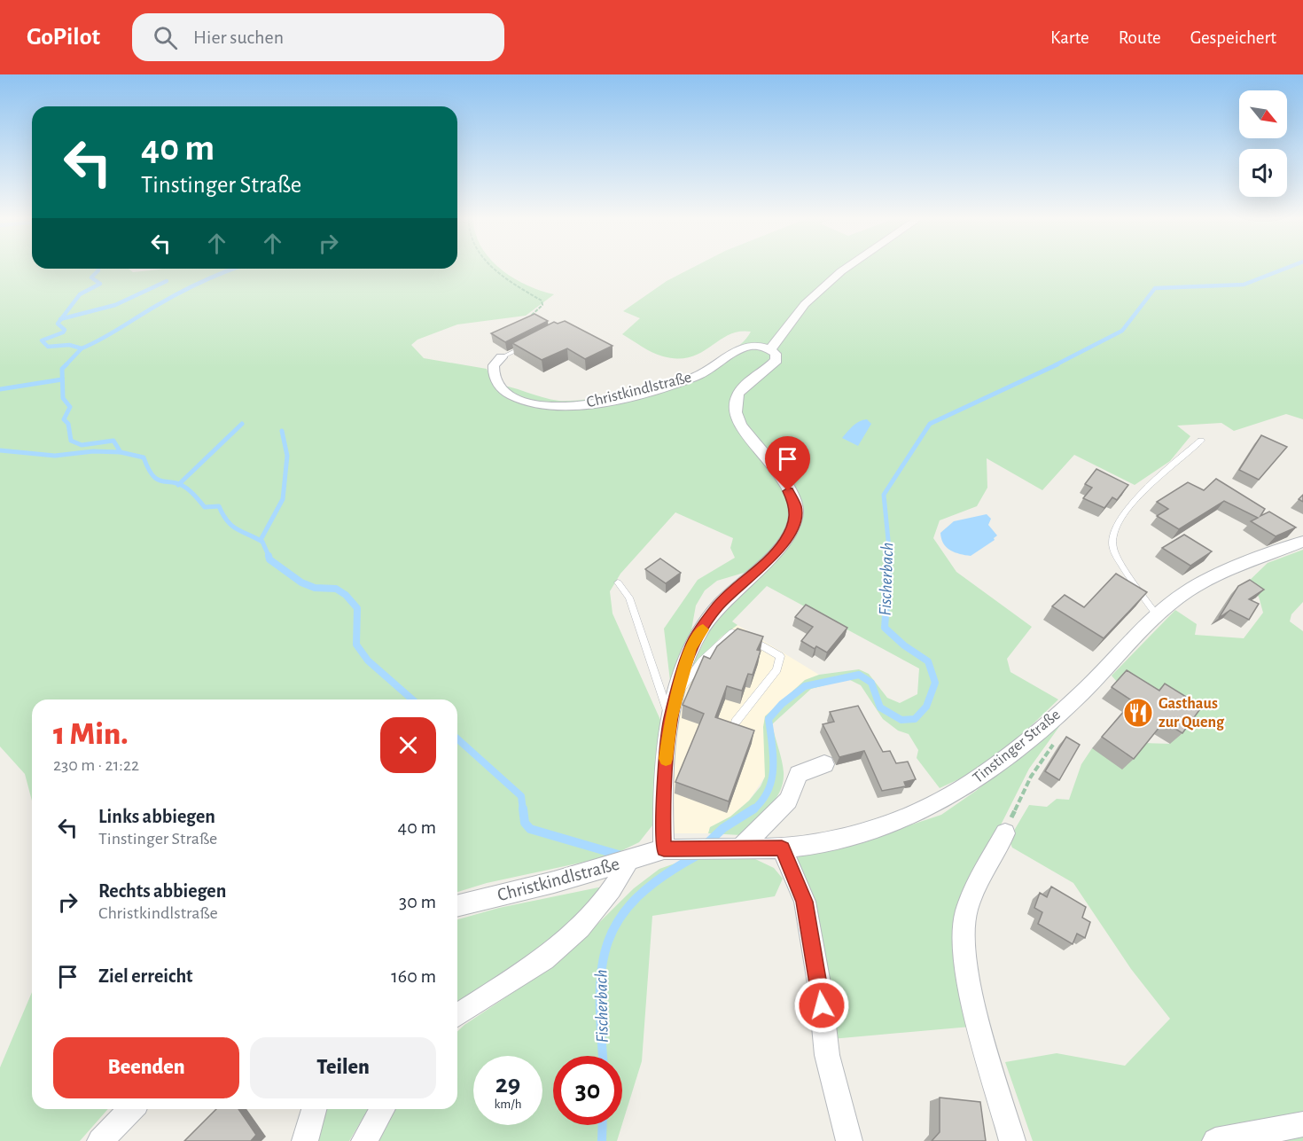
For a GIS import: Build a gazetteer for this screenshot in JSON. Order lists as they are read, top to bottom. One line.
{"streets":{"street":["Christkindlstraße","Tinstinger Straße"]},"crossings":[["Christkindlstraße","Tinstinger Straße"]],"water":["Fischerbach"],"places":{"restaurant":["Gasthaus zur Queng"]},"north":"bottom right","page":{"header":"GoPilot","search":"Hier suchen","nav":["Karte","Route","Gespeichert"],"turn":["40 m","Tinstinger Straße"],"heading":["1 Min.","230 m · 21:22"],"list":[{"name":"Links abbiegen","note":"Tinstinger Straße","value":"40 m"},{"name":"Rechts abbiegen","note":"Christkindlstraße","value":"30 m"},{"name":"Ziel erreicht","value":"160 m"}],"buttons":["Beenden","Teilen"],"speed":"29 km/h","limit":"30"}}
